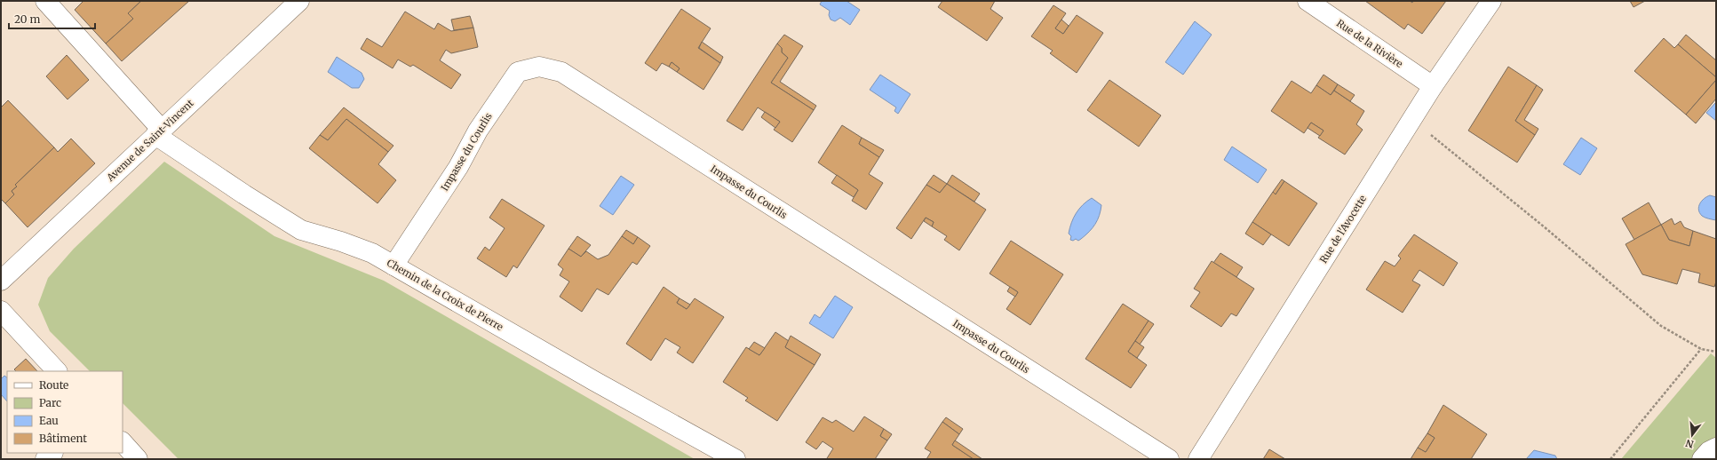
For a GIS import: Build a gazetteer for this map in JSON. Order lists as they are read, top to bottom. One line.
{"streets":{"street":["Rue de la Rivière","Avenue de Saint-Vincent","Impasse du Courlis","Rue de l'Avocette","Chemin de la Croix de Pierre"]},"crossings":[["Rue de la Rivière","Rue de l'Avocette"],["Avenue de Saint-Vincent","Chemin de la Croix de Pierre"],["Impasse du Courlis","Chemin de la Croix de Pierre"]],"legend":["Route","Parc","Eau","Bâtiment"],"scale_bar":"20 m","north":"bottom"}
